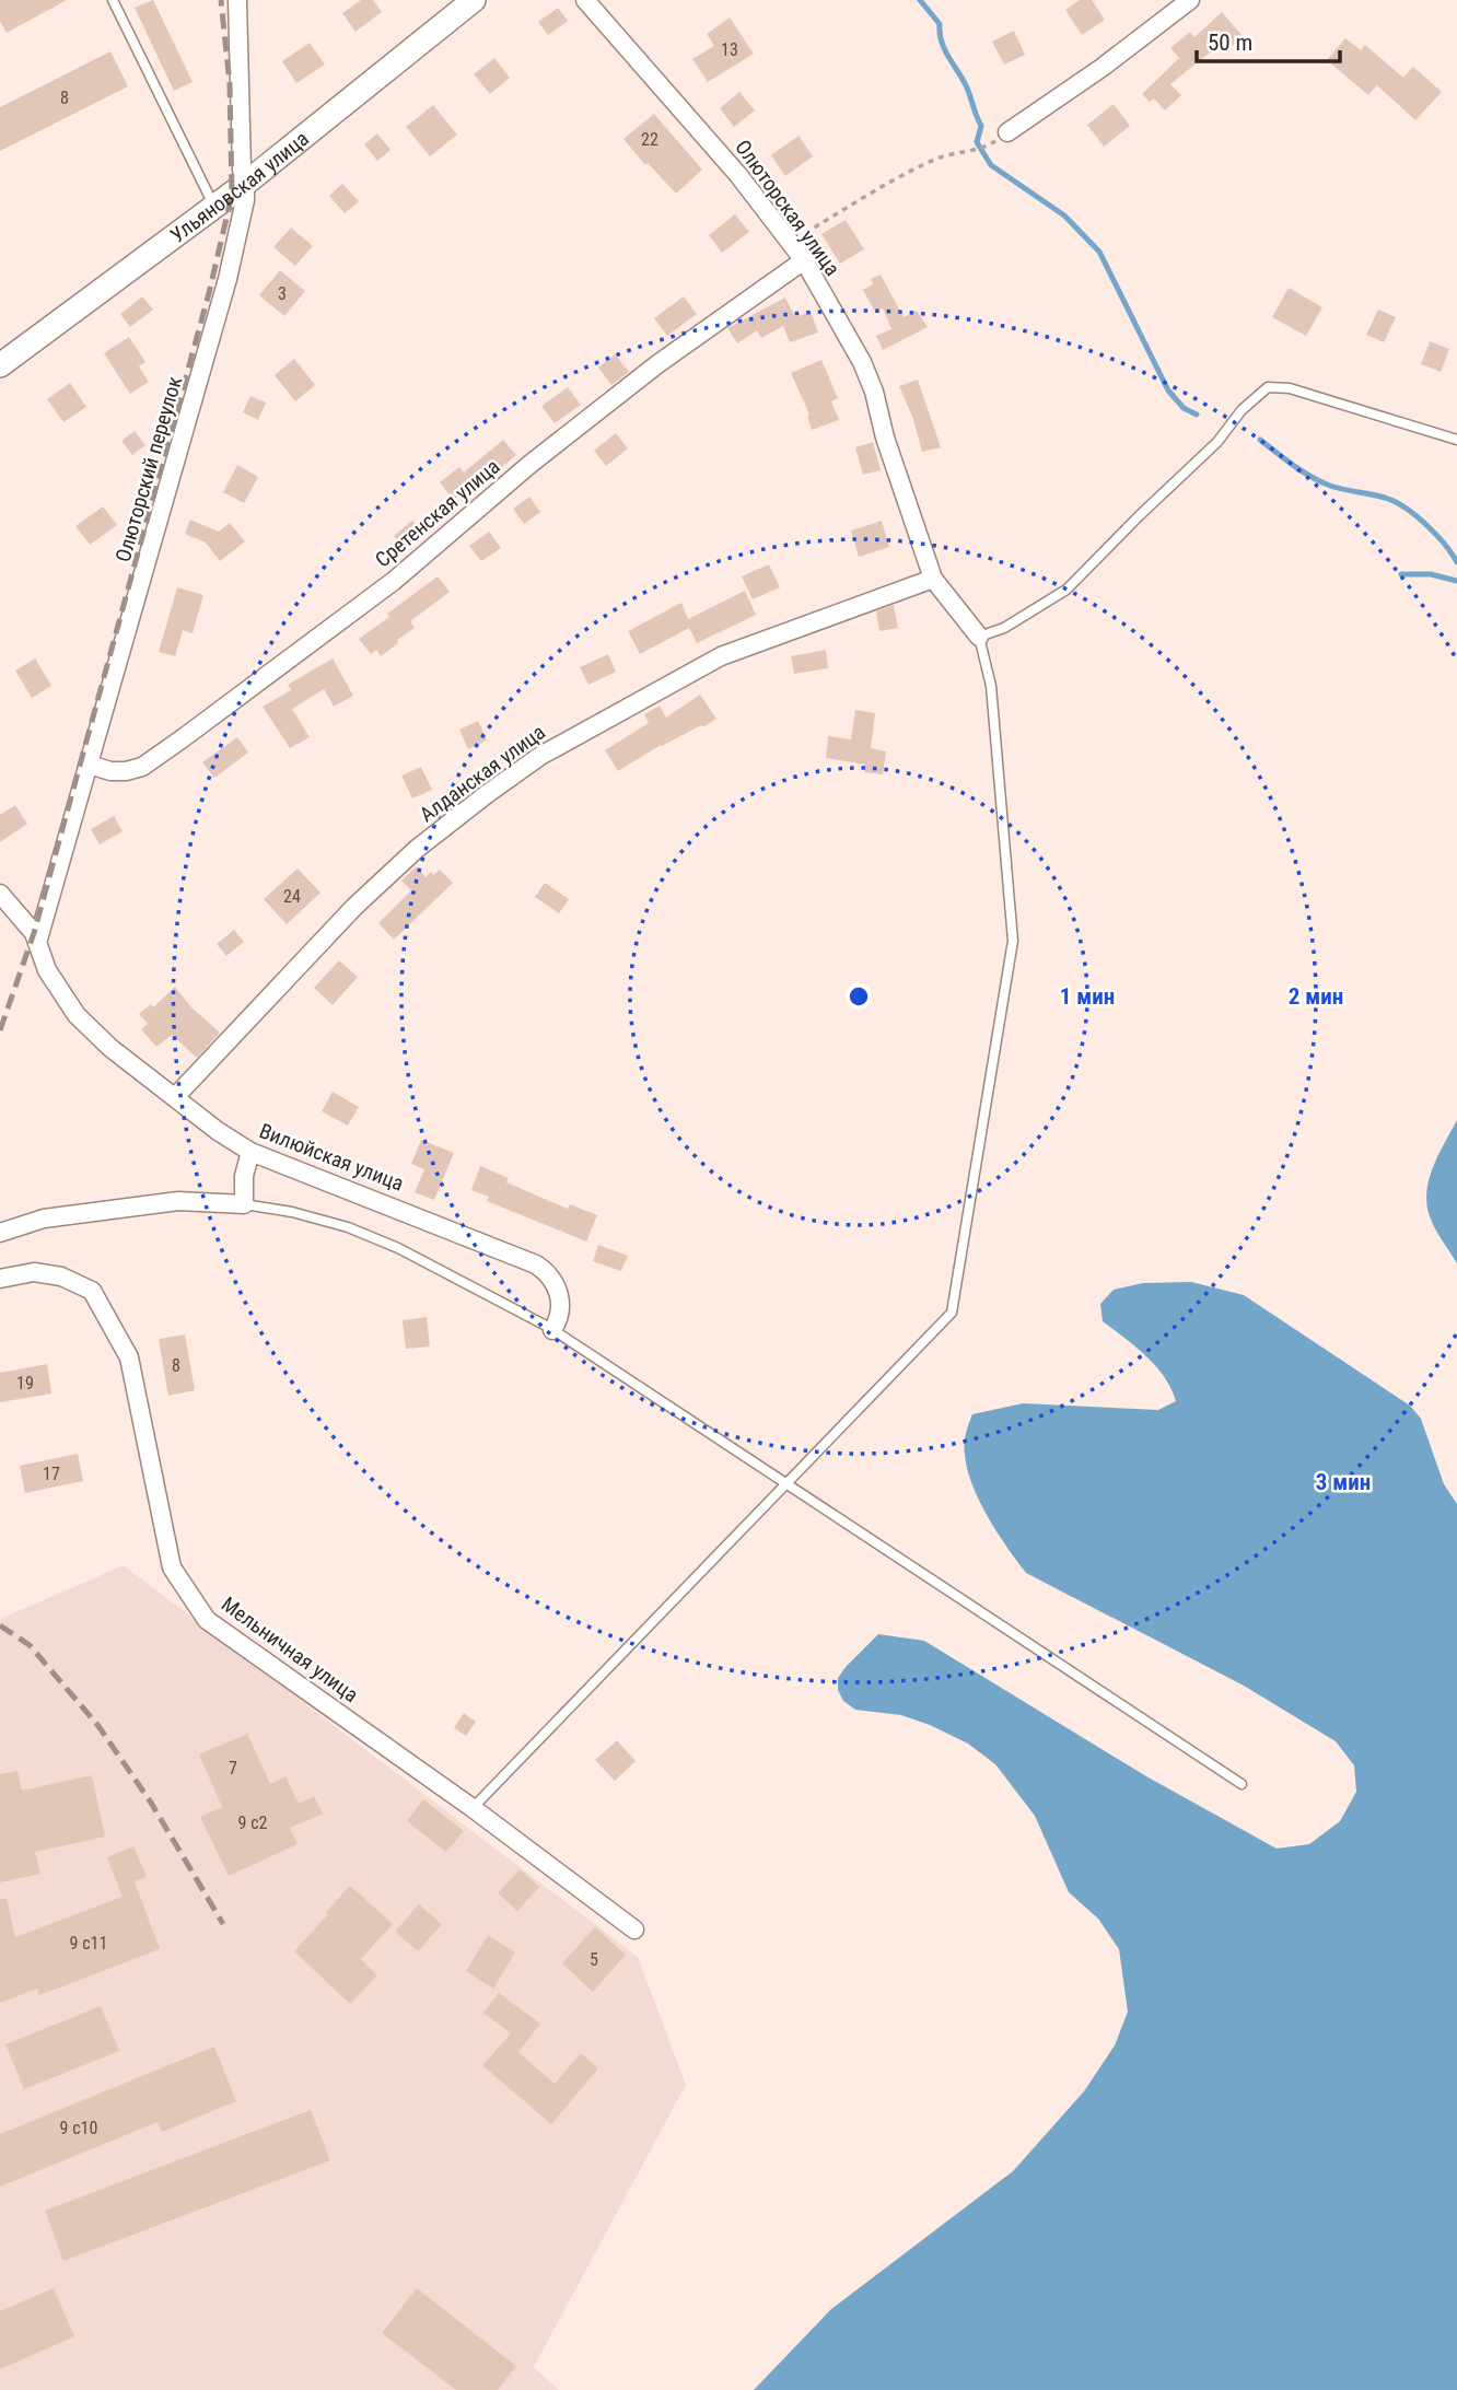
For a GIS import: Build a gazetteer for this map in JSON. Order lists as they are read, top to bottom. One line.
{"streets":{"street":["Ульяновская улица","Олюторская улица","Олюторский переулок","Сретенская улица","Алданская улица","Вилюйская улица","Мельничная улица"]},"crossings":[["Ульяновская улица","Олюторский переулок"],["Олюторская улица","Сретенская улица"],["Олюторская улица","Алданская улица"],["Олюторский переулок","Сретенская улица"],["Олюторский переулок","Вилюйская улица"],["Алданская улица","Вилюйская улица"]],"house_numbers":["13","8","22","3","24","8","19","17","7","9 с2","9 с11","5","9 с10"],"scale_bar":"50 m","rings":["1 мин","2 мин","3 мин"]}
